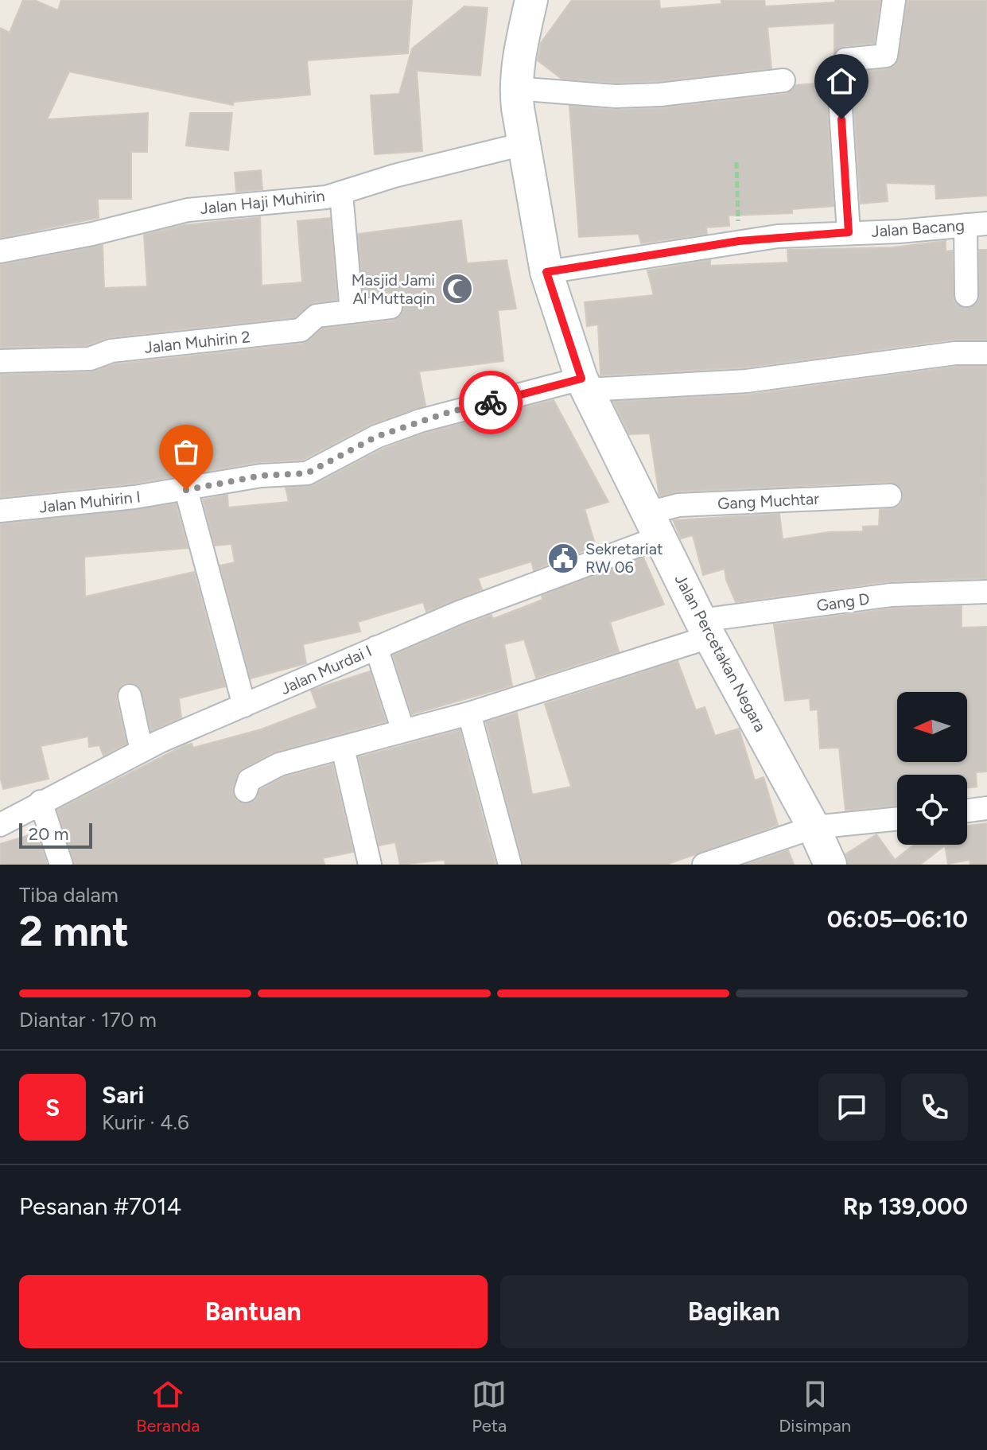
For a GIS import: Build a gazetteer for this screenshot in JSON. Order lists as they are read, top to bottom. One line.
{"streets":{"main road":["Jalan Percetakan Negara"],"street":["Jalan Haji Muhirin","Jalan Bacang","Jalan Muhirin 2","Gang Muchtar","Jalan Muhirin I","Gang D","Jalan Murdai I"]},"crossings":[["Jalan Haji Muhirin","Jalan Percetakan Negara"],["Jalan Bacang","Jalan Percetakan Negara"],["Gang Muchtar","Jalan Percetakan Negara"],["Gang Muchtar","Jalan Murdai I"],["Jalan Muhirin I","Jalan Percetakan Negara"],["Gang D","Jalan Percetakan Negara"],["Jalan Percetakan Negara","Jalan Murdai I"]],"places":{"mosque":["Masjid Jami Al Muttaqin"],"public building":["Sekretariat RW 06"]},"scale_bar":"20 m","north":"left","page":{"scale":"20 m","heading":["2 mnt","Tiba dalam","06:05–06:10"],"panel":["Sari","Kurir · 4.6","Pesanan #7014","Rp 139,000"],"bar":"Diantar · 170 m","round":"S","buttons":["Bantuan","Bagikan"],"tabs":["Beranda","Peta","Disimpan"]}}
